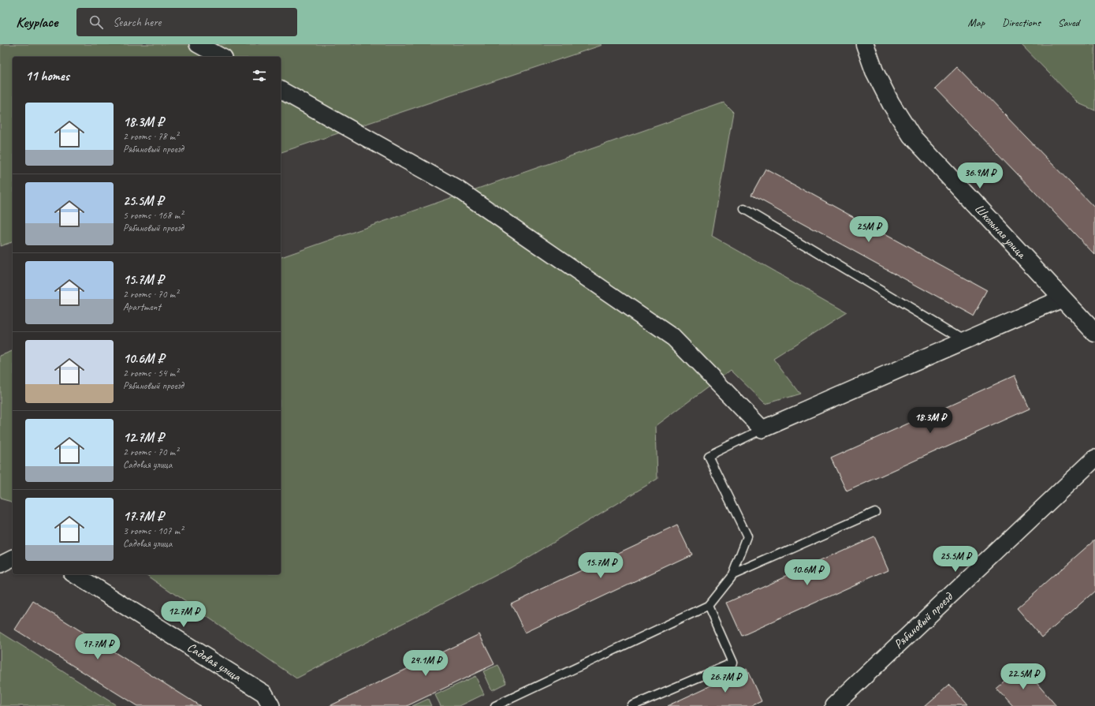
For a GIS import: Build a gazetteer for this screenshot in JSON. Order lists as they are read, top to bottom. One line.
{"streets":{"street":["Школьная улица","Рябиновый проезд","Садовая улица"]},"page":{"header":"Keyplace","search":"Search here","nav":["Map","Directions","Saved"],"heading":"11 homes","list":[{"name":"18.3M ₽","note":"2 rooms · 78 m² · Рябиновый проезд"},{"name":"25.5M ₽","note":"5 rooms · 168 m² · Рябиновый проезд"},{"name":"15.7M ₽","note":"2 rooms · 70 m² · Apartment"},{"name":"10.6M ₽","note":"2 rooms · 54 m² · Рябиновый проезд"},{"name":"12.7M ₽","note":"2 rooms · 70 m² · Садовая улица"},{"name":"17.7M ₽","note":"3 rooms · 107 m² · Садовая улица"}],"price":["36.9M ₽","25M ₽","18.3M ₽","25.5M ₽","15.7M ₽","10.6M ₽","12.7M ₽","17.7M ₽","24.1M ₽","22.5M ₽","26.7M ₽"]}}
